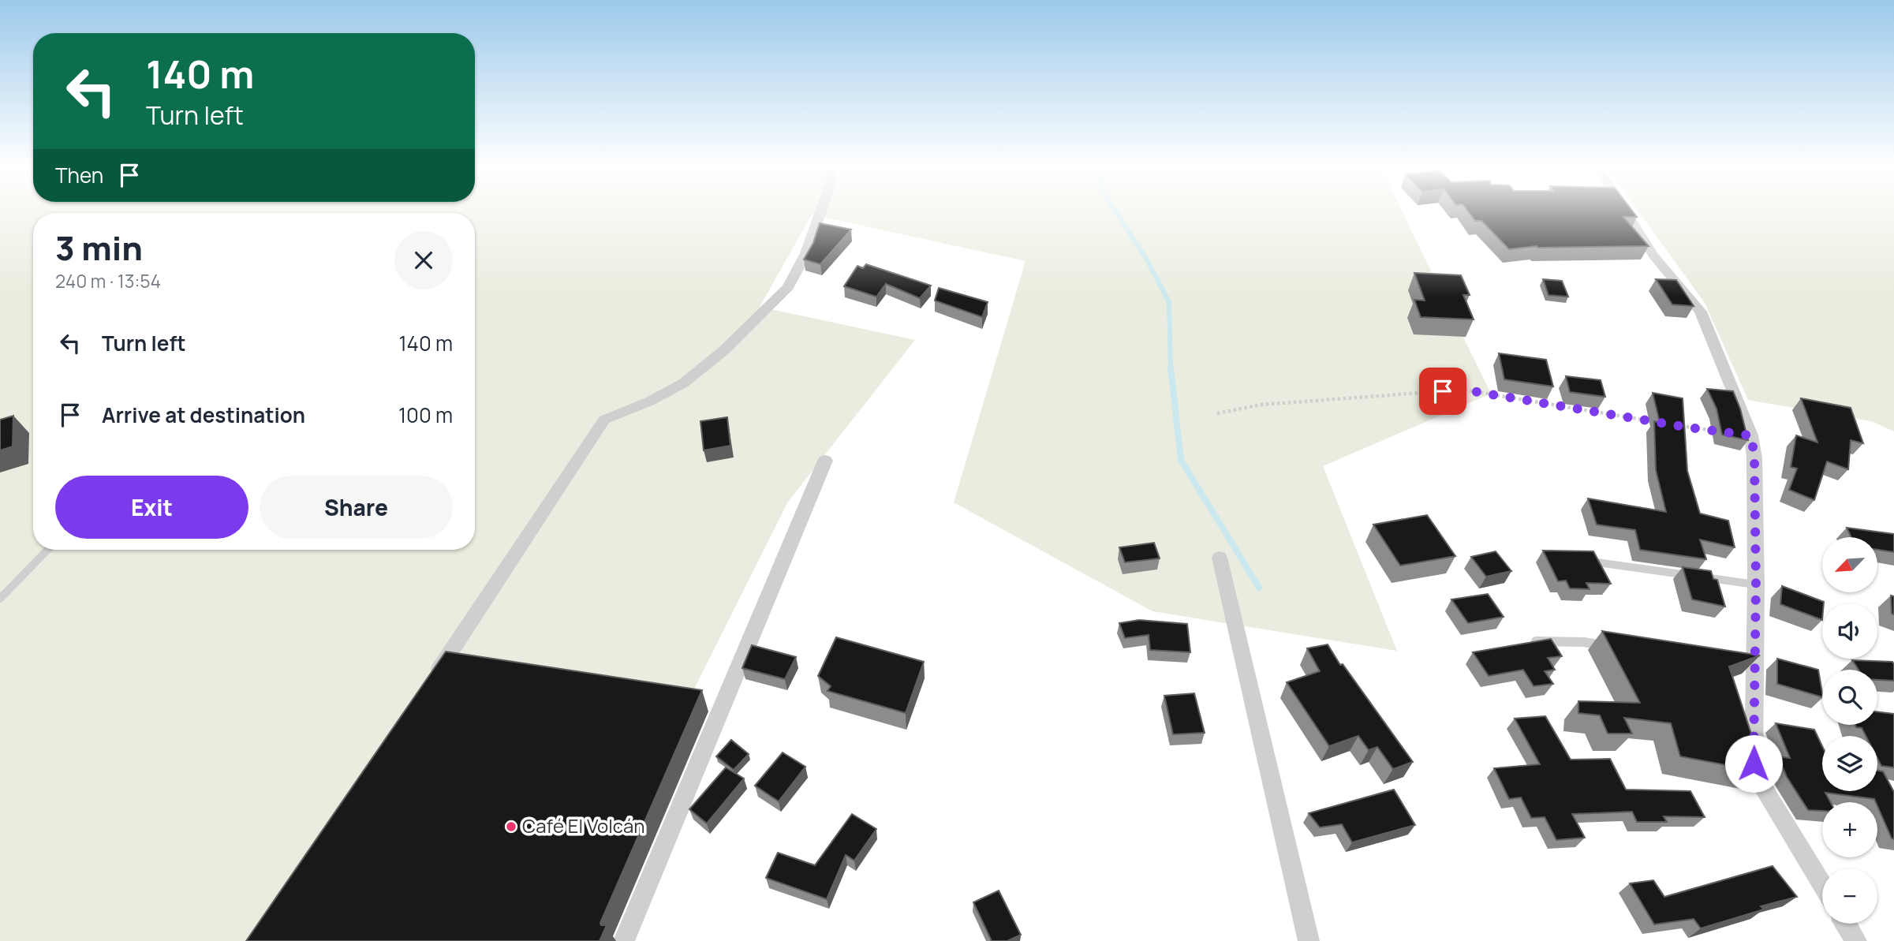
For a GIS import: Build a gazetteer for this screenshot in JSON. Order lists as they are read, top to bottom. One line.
{"places":["Café El Volcán"],"north":"bottom left","page":{"turn":["140 m","Turn left"],"then":"Then","heading":["3 min","240 m · 13:54"],"list":[{"name":"Turn left","value":"140 m"},{"name":"Arrive at destination","value":"100 m"}],"buttons":["Exit","Share"],"map_buttons":["+","−"]}}
